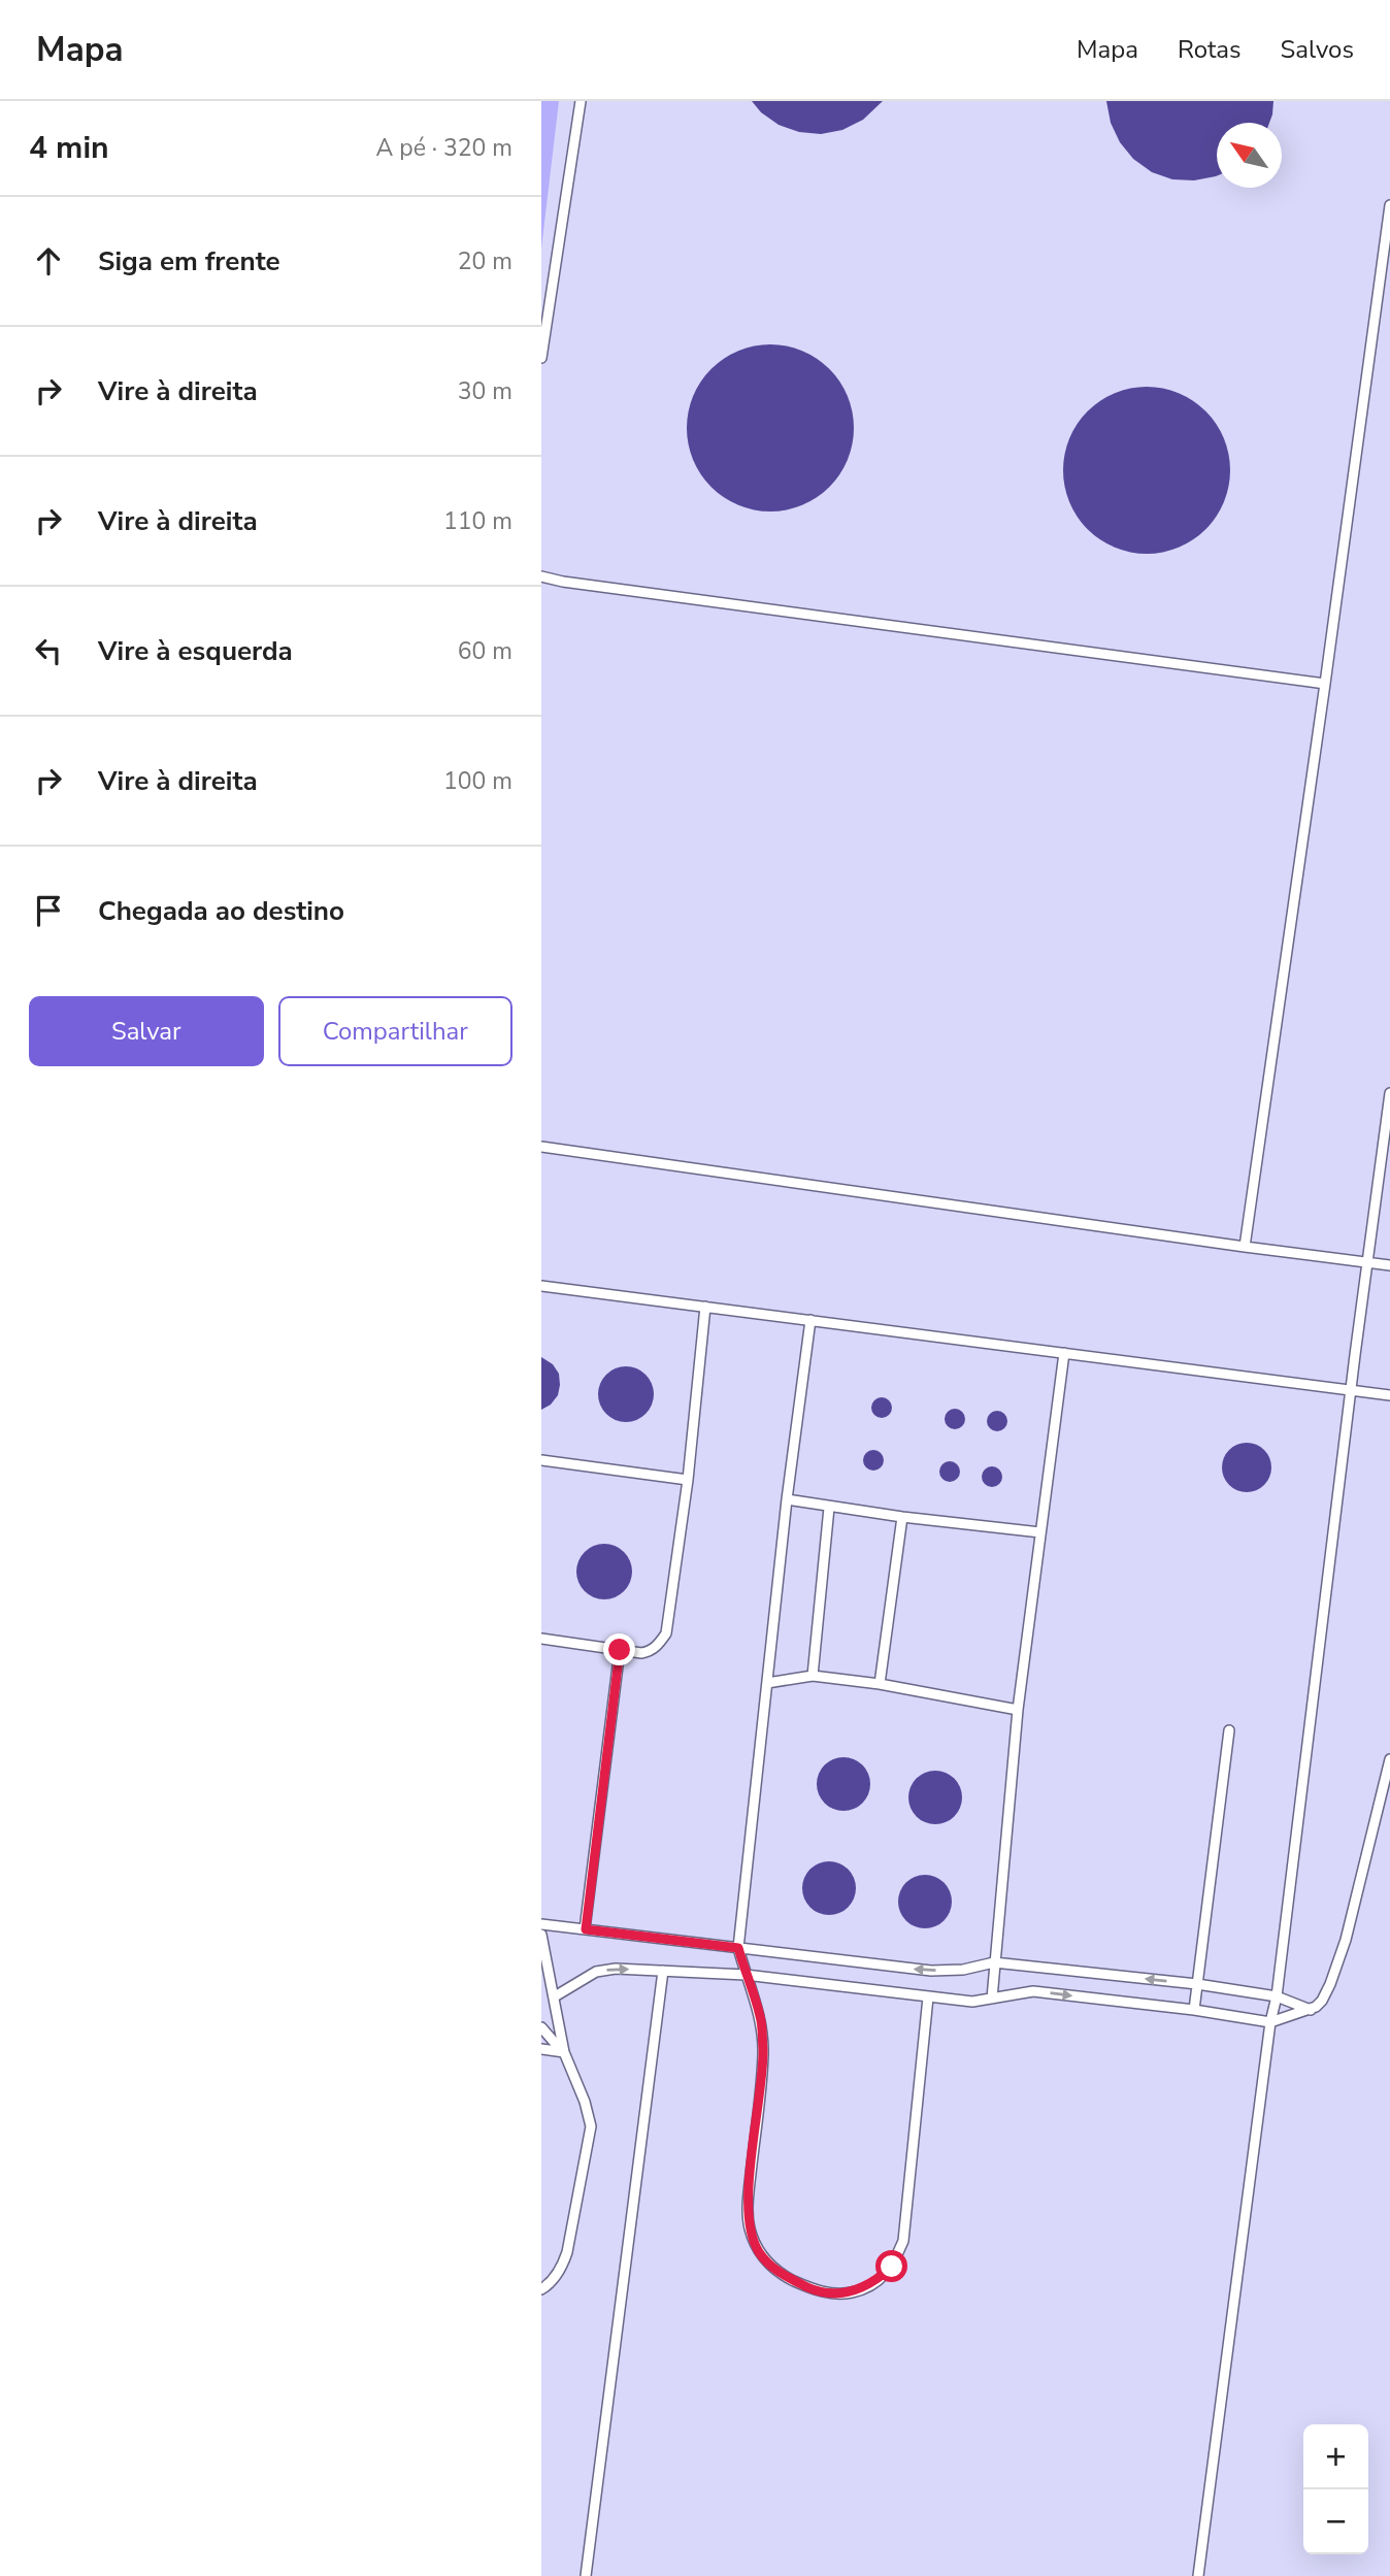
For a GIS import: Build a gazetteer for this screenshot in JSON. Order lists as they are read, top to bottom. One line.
{"north":"top left","page":{"header":"Mapa","nav":["Mapa","Rotas","Salvos"],"heading":["4 min","A pé · 320 m"],"list":[["Siga em frente","20 m"],["Vire à direita","30 m"],["Vire à direita","110 m"],["Vire à esquerda","60 m"],["Vire à direita","100 m"],"Chegada ao destino"],"buttons":["Salvar","Compartilhar"],"map_buttons":["+","−"]}}
